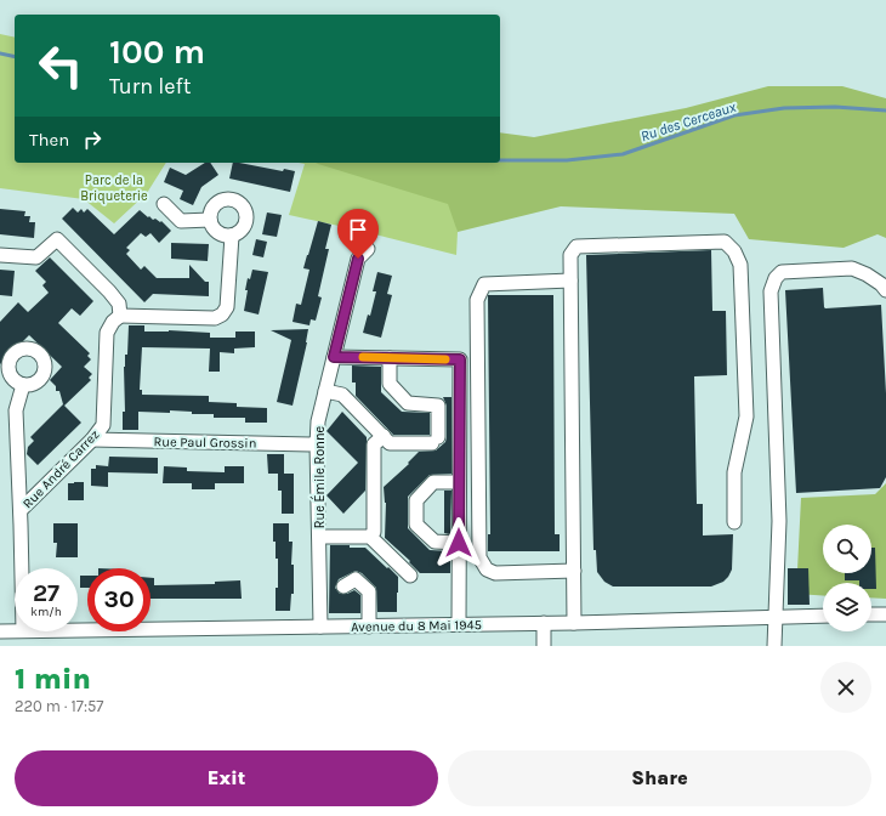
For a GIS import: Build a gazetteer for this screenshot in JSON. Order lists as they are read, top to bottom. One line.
{"streets":{"street":["Rue Paul Grossin","Rue André Carrez","Rue Émile Ronne","Avenue du 8 Mai 1945"]},"crossings":[["Rue Paul Grossin","Rue André Carrez"],["Rue Paul Grossin","Rue Émile Ronne"],["Rue Émile Ronne","Avenue du 8 Mai 1945"]],"water":["Ru des Cerceaux"],"parks":["Parc de la Briqueterie"],"page":{"turn":["100 m","Turn left"],"then":"Then","speed":"27 km/h","limit":"30","heading":["1 min","220 m · 17:57"],"buttons":["Exit","Share"]}}
